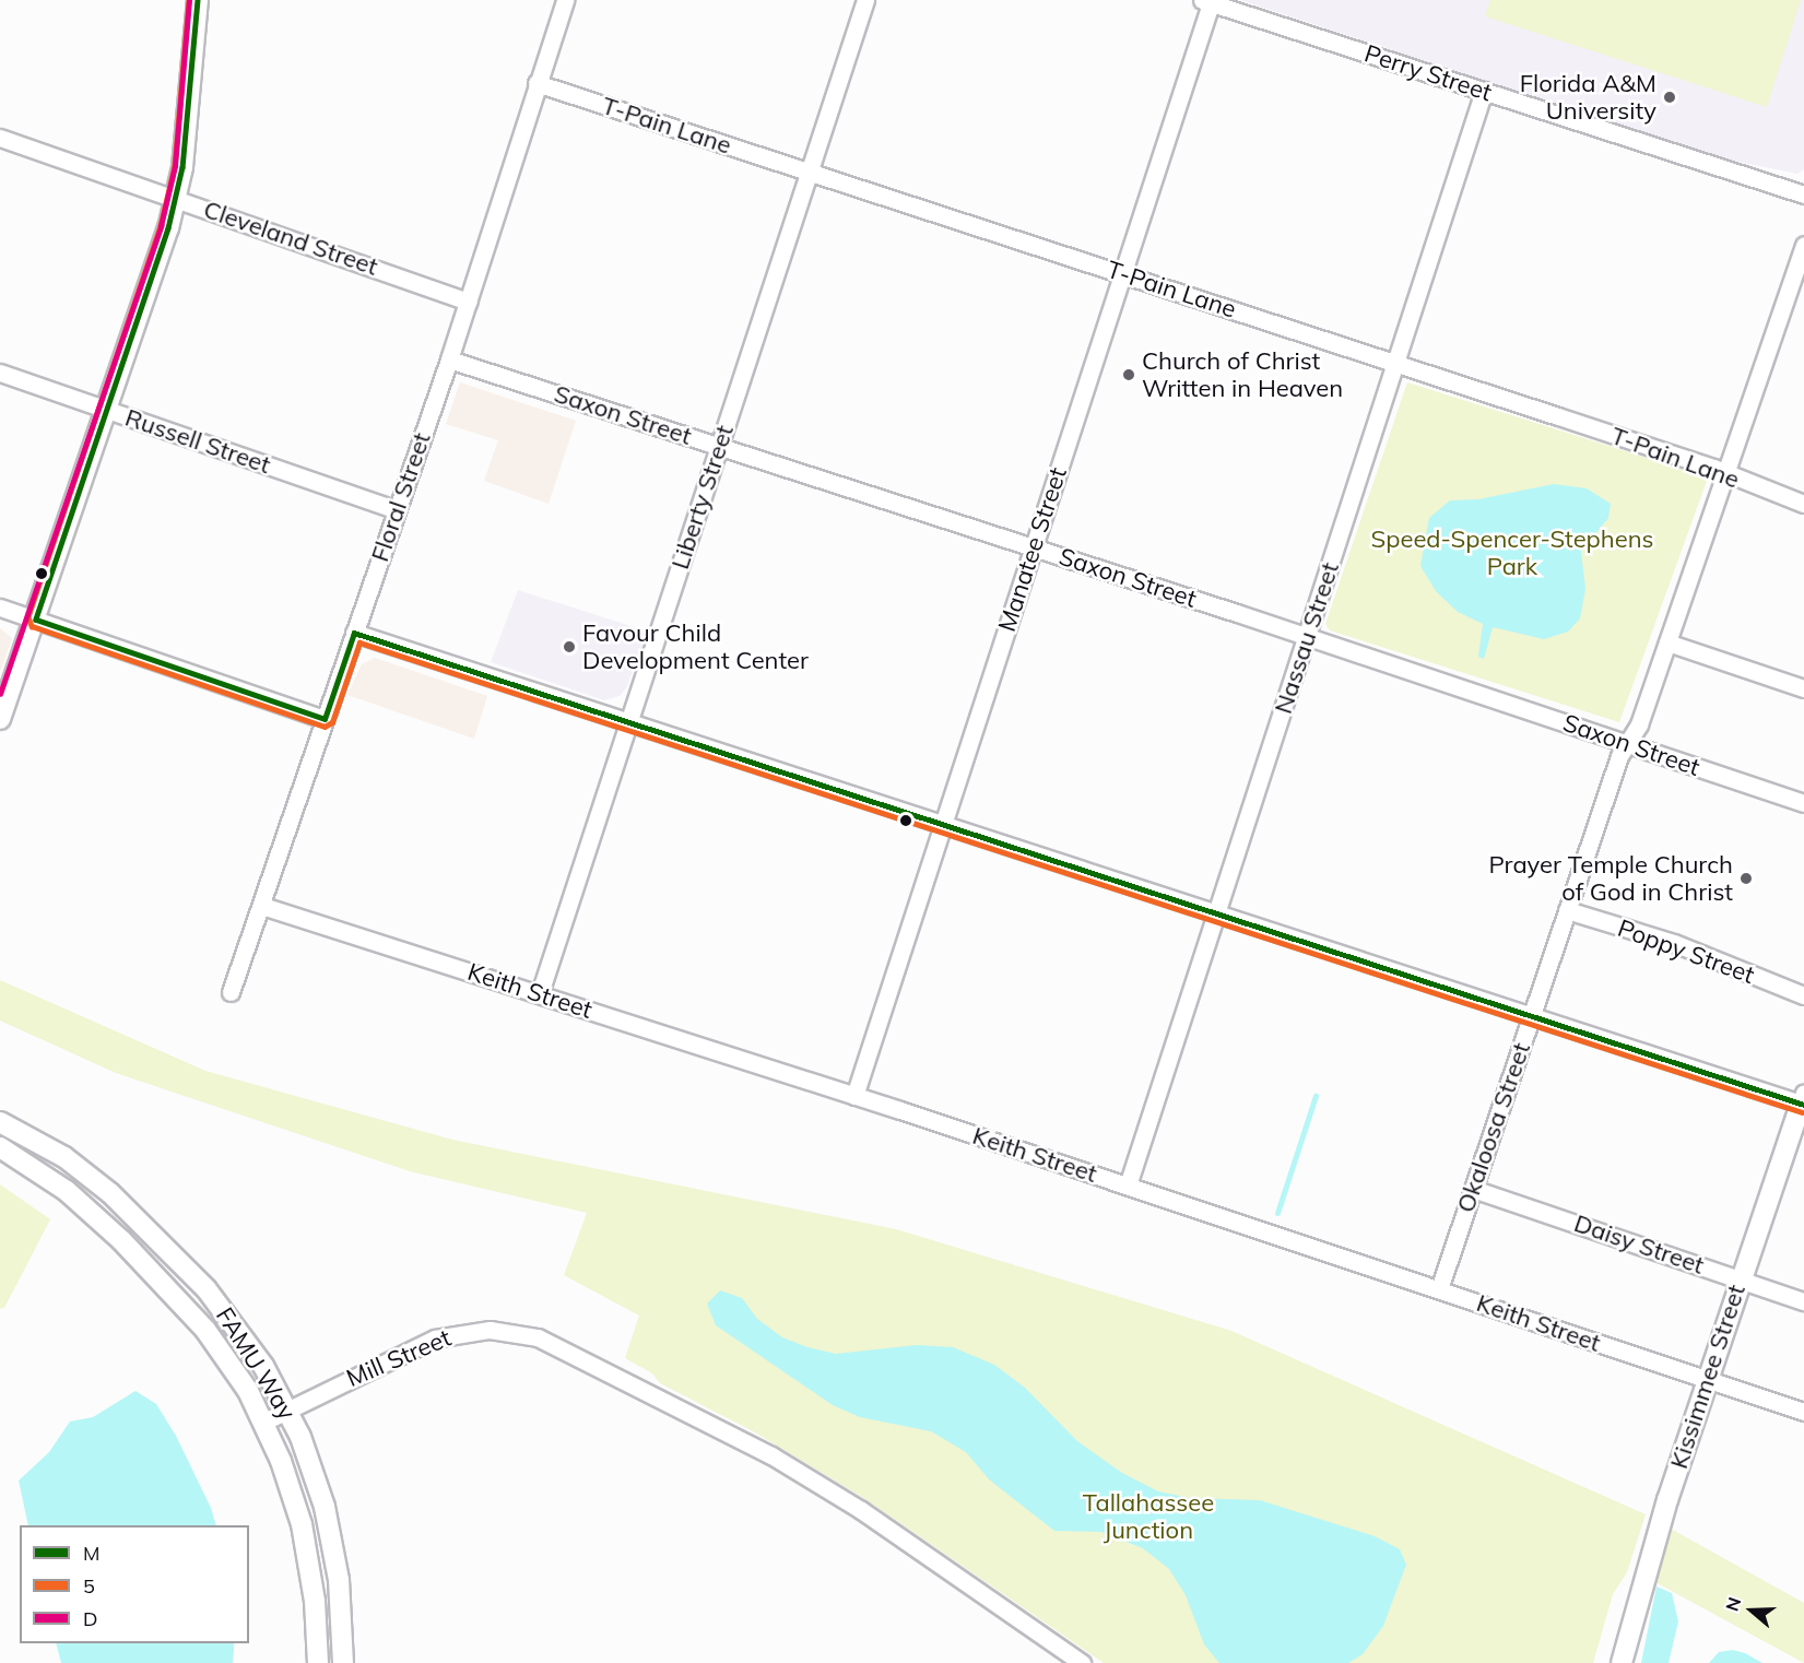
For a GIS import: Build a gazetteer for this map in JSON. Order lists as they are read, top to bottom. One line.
{"streets":{"street":["Perry Street","T-Pain Lane","Cleveland Street","Saxon Street","Russell Street","Floral Street","Liberty Street","Manatee Street","Nassau Street","Poppy Street","Keith Street","Okaloosa Street","Daisy Street","Mill Street","FAMU Way","Kissimmee Street"]},"crossings":[["Perry Street","Manatee Street"],["Perry Street","Nassau Street"],["T-Pain Lane","Floral Street"],["T-Pain Lane","Liberty Street"],["T-Pain Lane","Manatee Street"],["T-Pain Lane","Nassau Street"],["T-Pain Lane","Okaloosa Street"],["Cleveland Street","Floral Street"],["Saxon Street","Floral Street"],["Saxon Street","Liberty Street"],["Saxon Street","Manatee Street"],["Saxon Street","Nassau Street"],["Saxon Street","Okaloosa Street"],["Russell Street","Floral Street"],["Floral Street","Keith Street"],["Liberty Street","Keith Street"],["Manatee Street","Keith Street"],["Nassau Street","Keith Street"],["Poppy Street","Okaloosa Street"],["Keith Street","Okaloosa Street"],["Keith Street","Kissimmee Street"],["Okaloosa Street","Daisy Street"],["Daisy Street","Kissimmee Street"],["Mill Street","FAMU Way"]],"parks":["Speed-Spencer-Stephens Park","Tallahassee Junction"],"places":["Florida A&M University","Church of Christ Written in Heaven","Favour Child Development Center","Prayer Temple Church of God in Christ"],"lines":["transit line M","transit line 5","transit line D"],"legend":["M","5","D"],"north":"left"}
